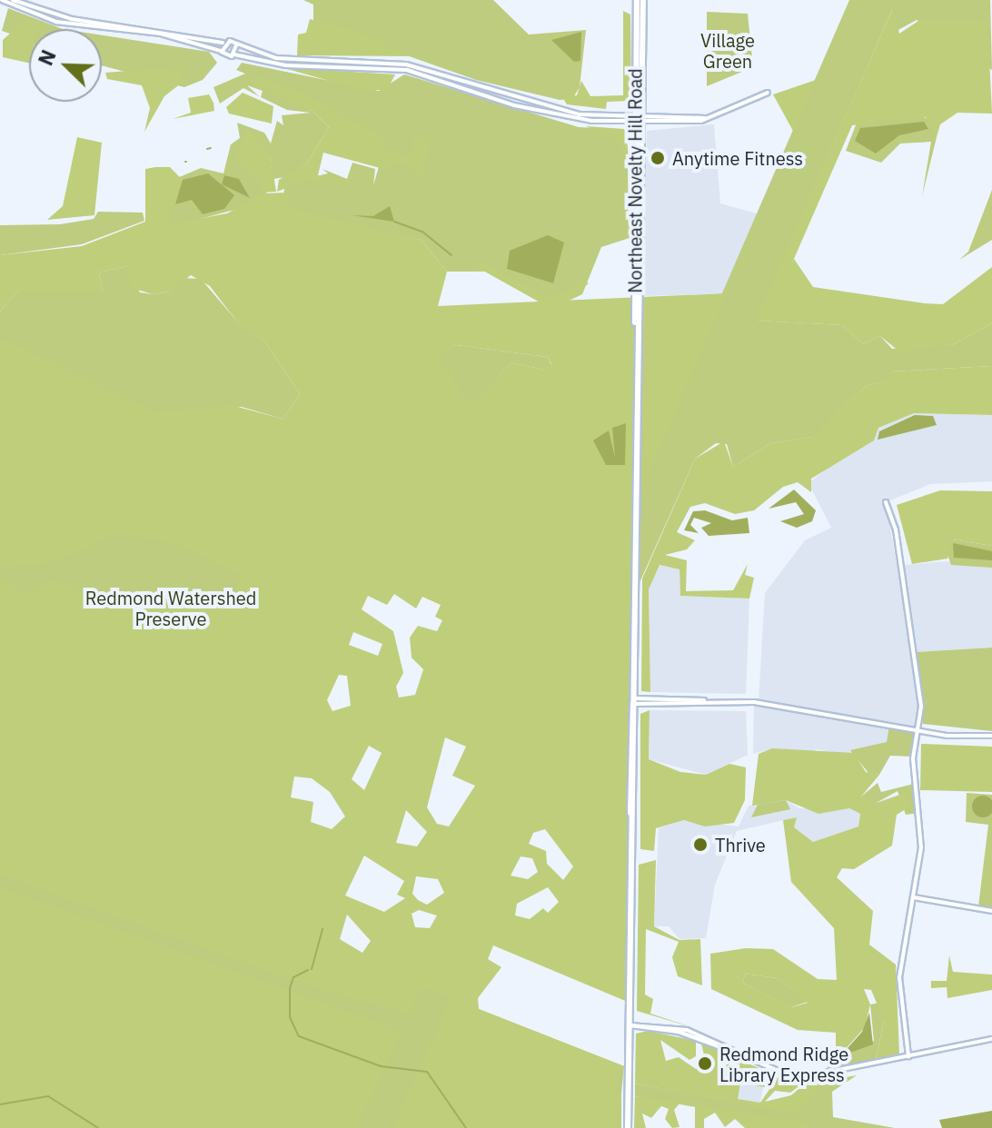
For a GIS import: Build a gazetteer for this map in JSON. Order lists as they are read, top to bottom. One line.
{"streets":{"main road":["Northeast Novelty Hill Road"]},"parks":["Village Green","Redmond Watershed Preserve"],"places":["Anytime Fitness","Thrive","Redmond Ridge Library Express"],"north":"top left"}
